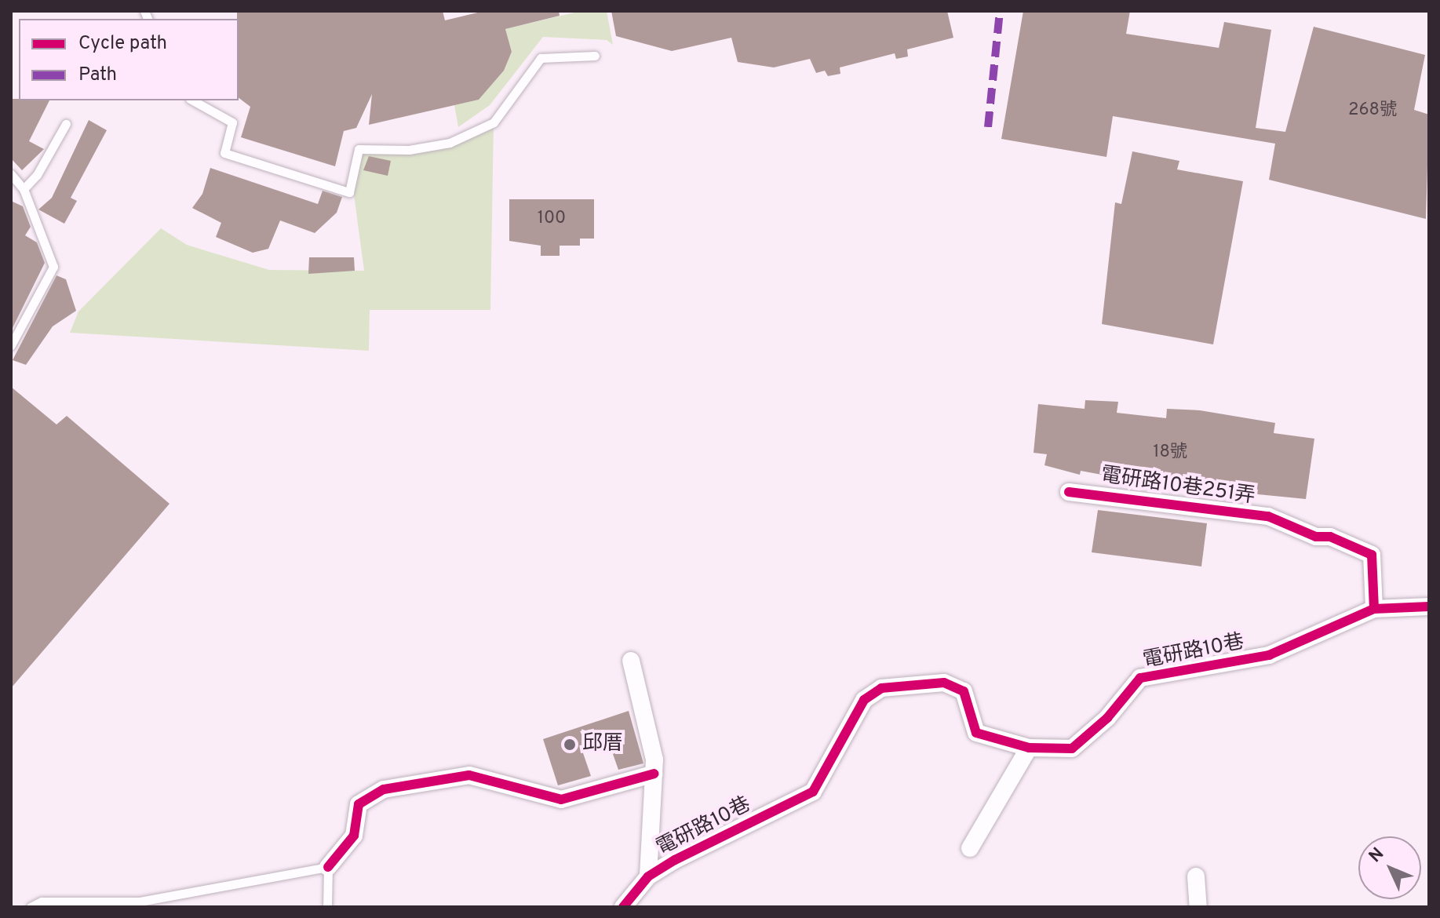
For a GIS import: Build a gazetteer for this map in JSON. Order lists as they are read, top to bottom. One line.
{"streets":{"street":["電研路10巷251弄","電研路10巷"]},"crossings":[["電研路10巷251弄","電研路10巷"]],"places":["邱厝"],"house_numbers":["268號","100","18號"],"legend":["Cycle path","Path"],"north":"top left"}
